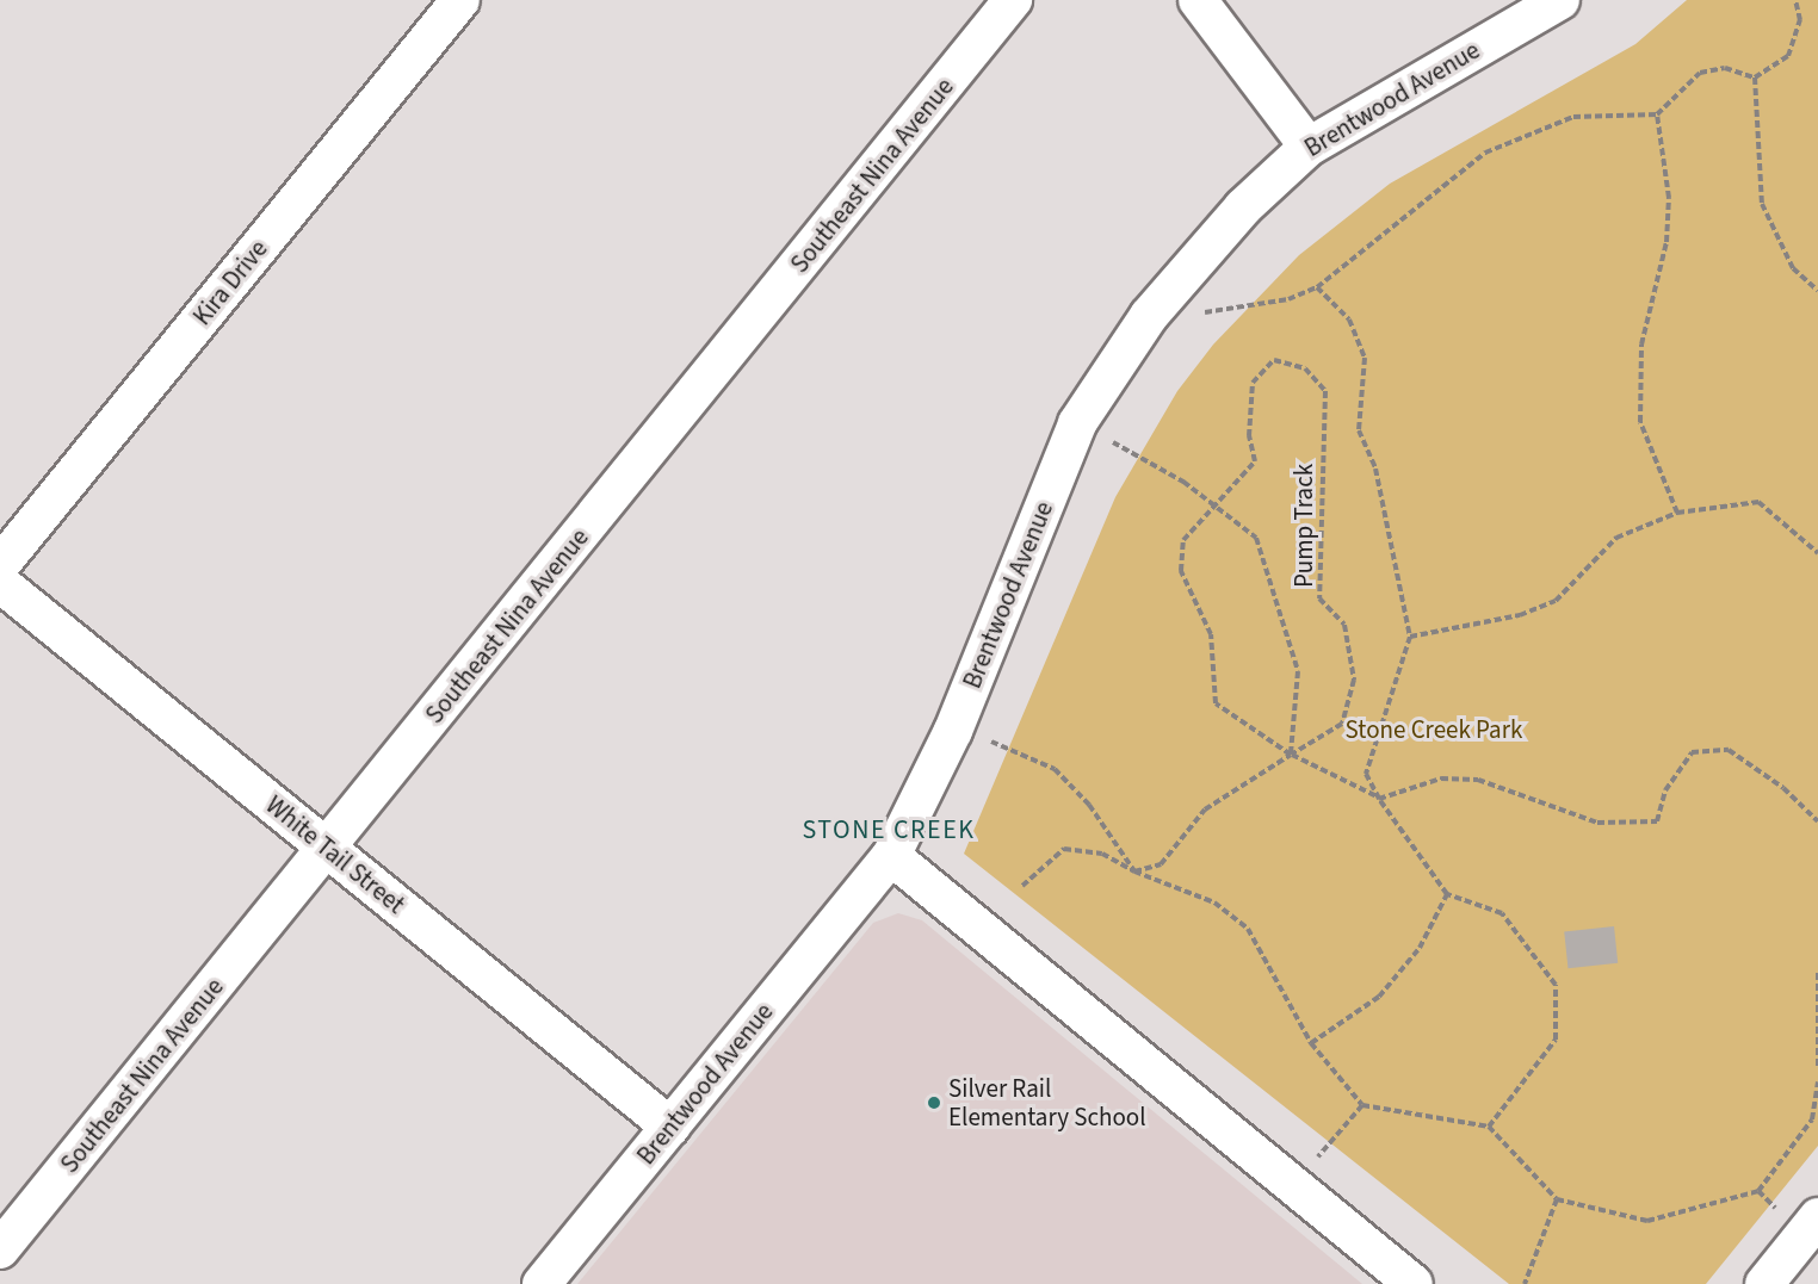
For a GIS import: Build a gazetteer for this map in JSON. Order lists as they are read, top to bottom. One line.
{"streets":{"street":["Brentwood Avenue","Southeast Nina Avenue","Kira Drive","White Tail Street"],"path":["Pump Track"]},"crossings":[["Brentwood Avenue","White Tail Street"],["Southeast Nina Avenue","White Tail Street"]],"districts":["STONE CREEK"],"parks":["Stone Creek Park"],"places":["Silver Rail Elementary School"]}
